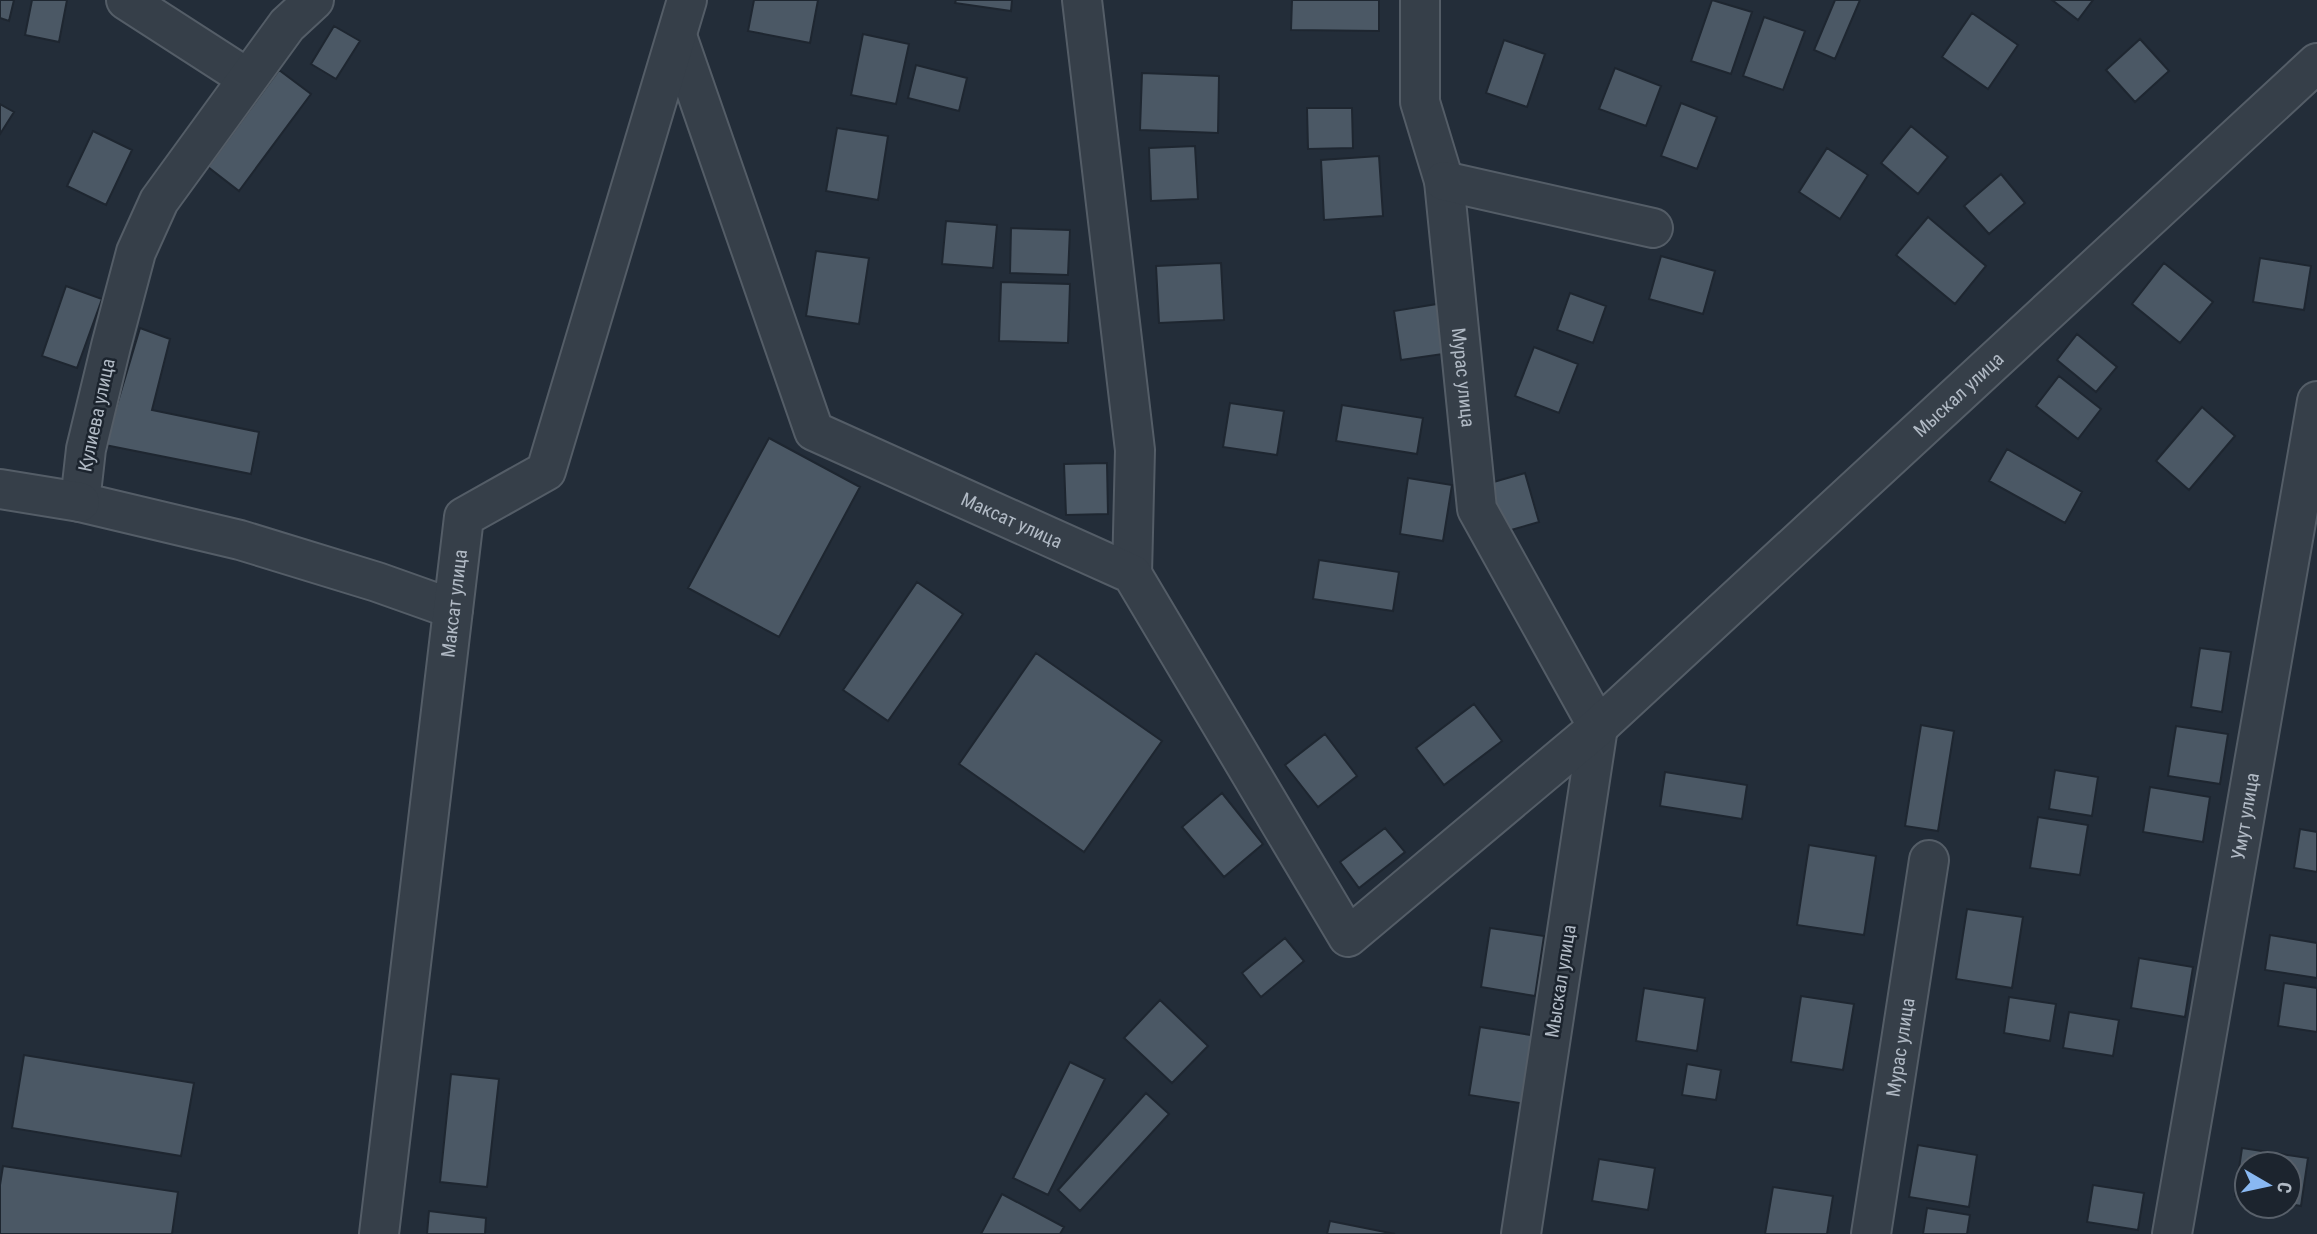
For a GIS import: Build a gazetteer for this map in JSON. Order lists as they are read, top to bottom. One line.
{"streets":{"street":["Мурас улица","Мыскал улица","Кулиева улица","Максат улица","Умут улица"]},"crossings":[["Мурас улица","Мыскал улица"],["Мыскал улица","Максат улица"]],"north":"right"}
